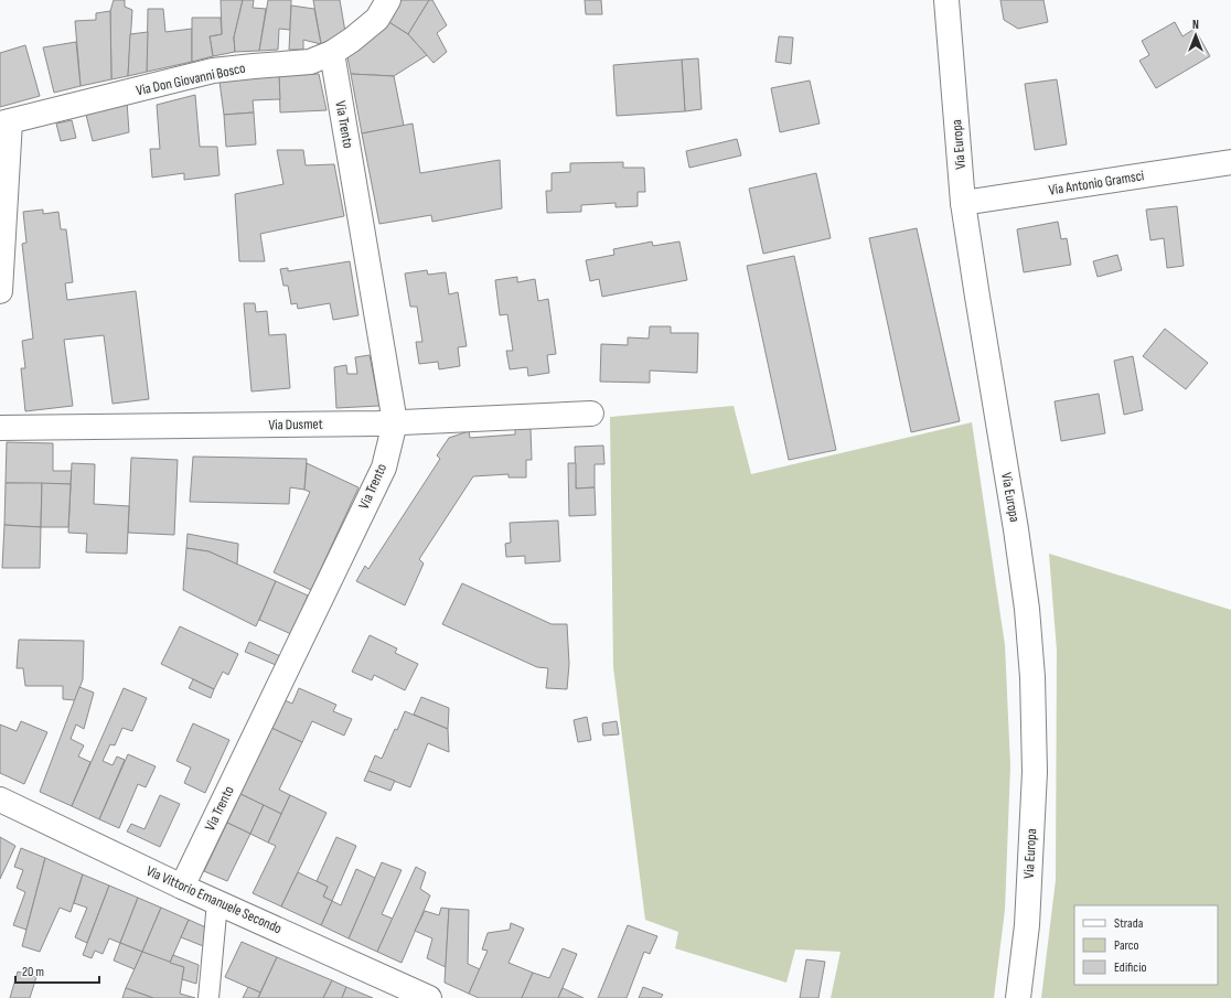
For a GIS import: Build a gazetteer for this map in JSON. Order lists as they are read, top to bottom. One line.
{"streets":{"street":["Via Don Giovanni Bosco","Via Trento","Via Europa","Via Antonio Gramsci","Via Dusmet","Via Vittorio Emanuele Secondo"]},"crossings":[["Via Don Giovanni Bosco","Via Trento"],["Via Trento","Via Dusmet"],["Via Trento","Via Vittorio Emanuele Secondo"],["Via Europa","Via Antonio Gramsci"]],"legend":["Strada","Parco","Edificio"],"scale_bar":"20 m","north":"top"}
